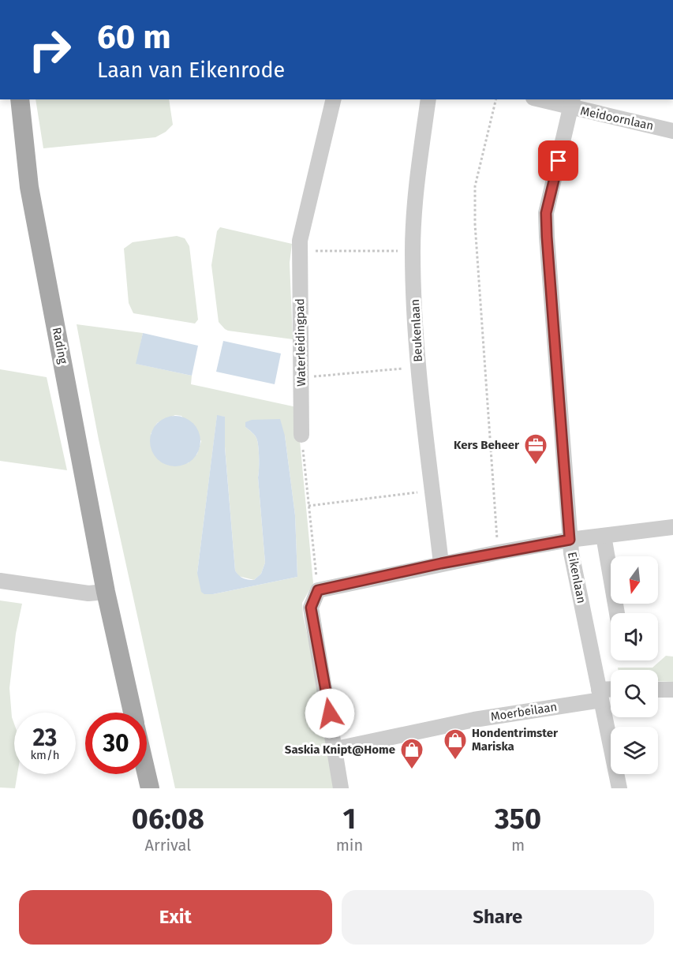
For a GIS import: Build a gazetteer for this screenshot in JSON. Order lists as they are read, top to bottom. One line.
{"streets":{"main road":["Rading"],"street":["Meidoornlaan","Beukenlaan","Waterleidingpad","Eikenlaan","Moerbeilaan"]},"crossings":[["Meidoornlaan","Eikenlaan"],["Eikenlaan","Moerbeilaan"]],"places":{"office":["Kers Beheer"],"shop":["Hondentrimster Mariska","Saskia Knipt@Home"]},"north":"bottom","page":{"turn":["60 m","Laan van Eikenrode"],"speed":"23 km/h","limit":"30","eta":["06:08","Arrival","1","min","350","m"],"buttons":["Exit","Share"]}}
